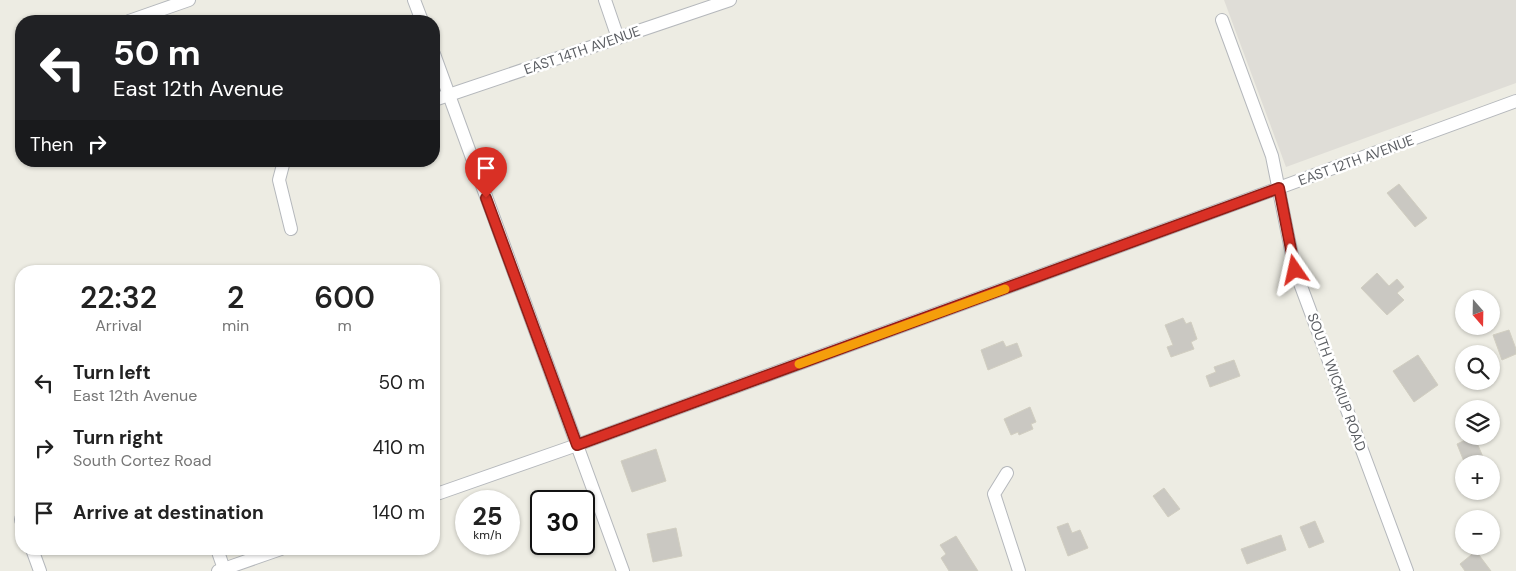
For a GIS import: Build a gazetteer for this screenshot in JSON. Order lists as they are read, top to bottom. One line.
{"streets":{"street":["EAST 14TH AVENUE","EAST 12TH AVENUE","SOUTH WICKIUP ROAD"]},"crossings":[["EAST 12TH AVENUE","SOUTH WICKIUP ROAD"]],"north":"bottom","page":{"turn":["50 m","East 12th Avenue"],"then":"Then","eta":["22:32","Arrival","2","min","600","m"],"map_buttons":["+","−"],"list":[{"name":"Turn left","note":"East 12th Avenue","value":"50 m"},{"name":"Turn right","note":"South Cortez Road","value":"410 m"},{"name":"Arrive at destination","value":"140 m"}],"speed":"25 km/h","limit":"30"}}
